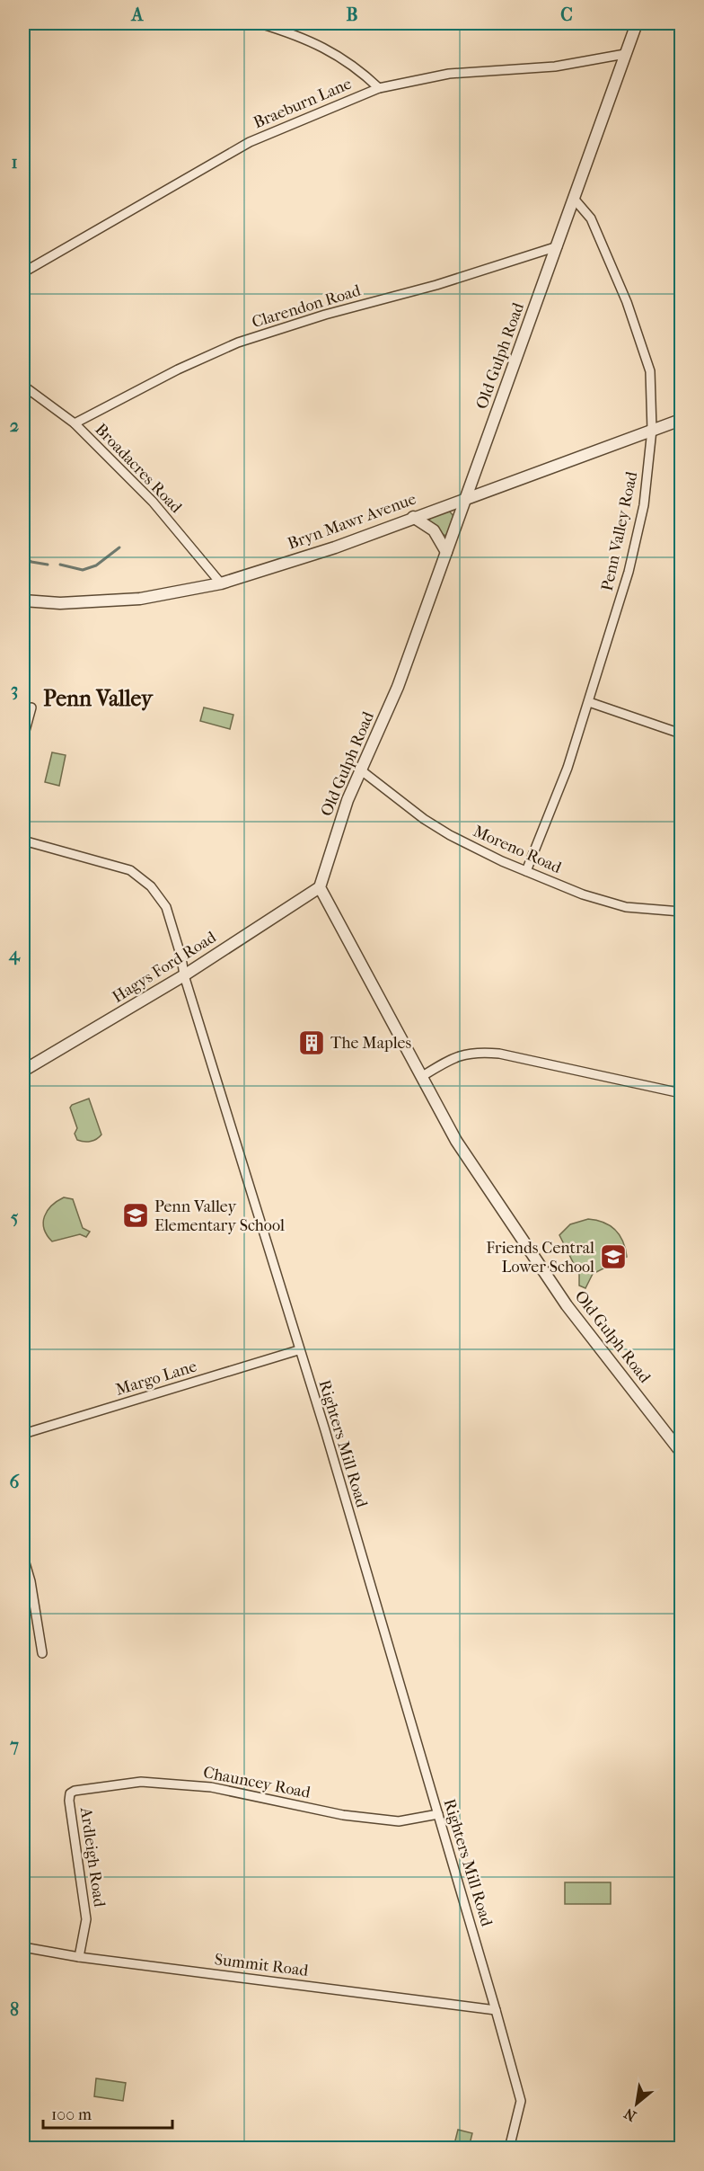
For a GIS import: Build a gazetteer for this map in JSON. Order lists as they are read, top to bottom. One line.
{"streets":{"street":["Braeburn Lane","Clarendon Road","Old Gulph Road","Broadacres Road","Bryn Mawr Avenue","Penn Valley Road","Moreno Road","Hagys Ford Road","Margo Lane","Righters Mill Road","Chauncey Road","Ardleigh Road","Summit Road"]},"crossings":[["Braeburn Lane","Old Gulph Road"],["Clarendon Road","Old Gulph Road"],["Clarendon Road","Broadacres Road"],["Old Gulph Road","Bryn Mawr Avenue"],["Old Gulph Road","Penn Valley Road"],["Old Gulph Road","Moreno Road"],["Old Gulph Road","Hagys Ford Road"],["Broadacres Road","Bryn Mawr Avenue"],["Bryn Mawr Avenue","Penn Valley Road"],["Penn Valley Road","Moreno Road"],["Hagys Ford Road","Righters Mill Road"],["Margo Lane","Righters Mill Road"],["Righters Mill Road","Chauncey Road"],["Righters Mill Road","Summit Road"],["Chauncey Road","Ardleigh Road"],["Ardleigh Road","Summit Road"]],"districts":["Penn Valley"],"places":{"building":["The Maples"],"school or university":["Penn Valley Elementary School","Friends Central Lower School"]},"scale_bar":"100 m","north":"bottom left","grid":{"columns":["A","B","C"],"rows":["1","2","3","4","5","6","7","8"]}}
